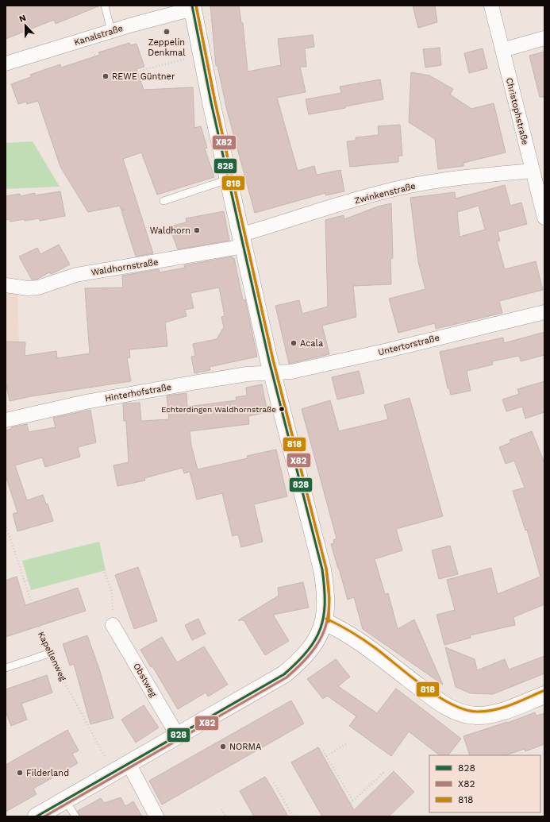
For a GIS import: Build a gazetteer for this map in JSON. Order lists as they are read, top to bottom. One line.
{"streets":{"street":["Kanalstraße","Christophstraße","Zwinkenstraße","Waldhornstraße","Untertorstraße","Hinterhofstraße","Obstweg"],"path":["Kapellenweg"]},"crossings":[["Christophstraße","Zwinkenstraße"],["Zwinkenstraße","Waldhornstraße"],["Untertorstraße","Hinterhofstraße"]],"places":["Zeppelin Denkmal","REWE Güntner","Waldhorn","Acala","Echterdingen Waldhornstraße","NORMA","Filderland"],"lines":["transit line 828","transit line X82","transit line 818"],"legend":["828","X82","818"],"north":"top"}
